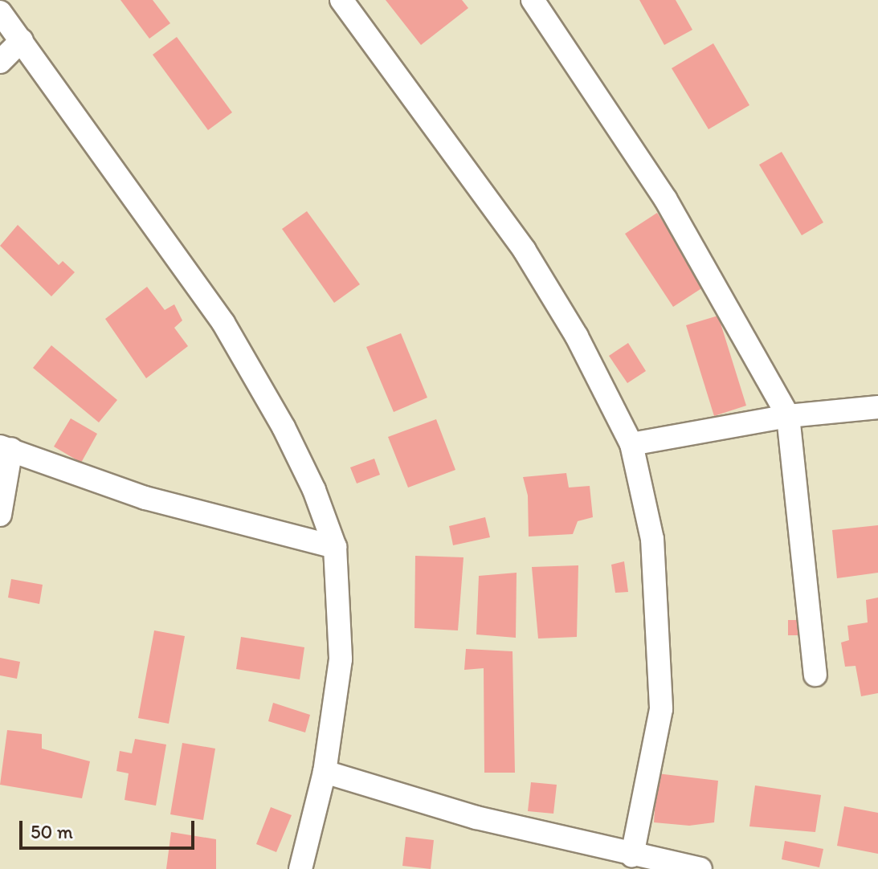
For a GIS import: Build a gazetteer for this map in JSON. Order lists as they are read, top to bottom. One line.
{"scale_bar":"50 m"}
